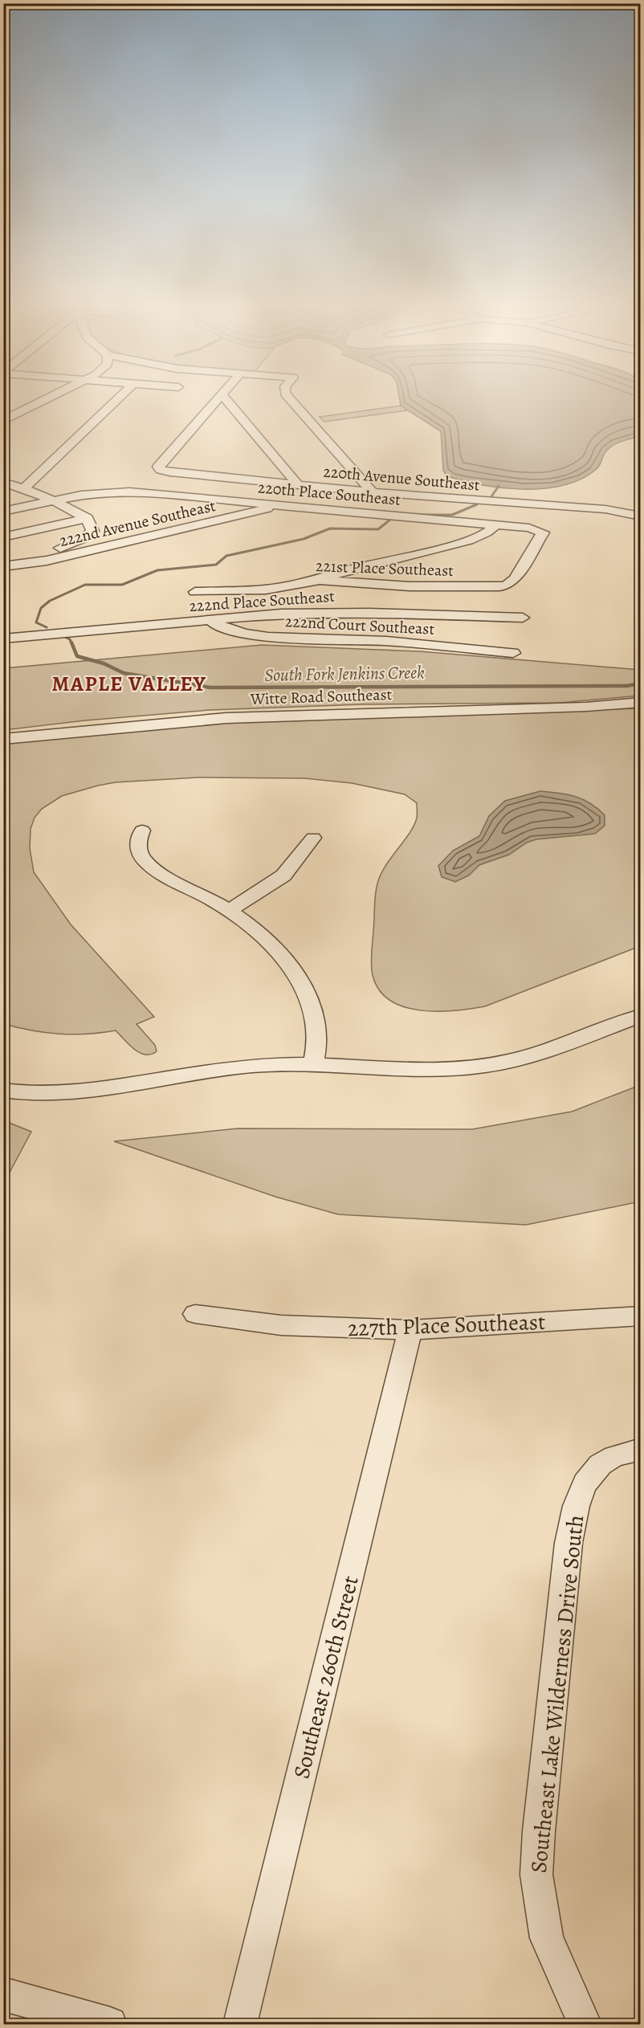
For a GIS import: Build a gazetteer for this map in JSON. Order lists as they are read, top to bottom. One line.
{"streets":{"street":["220th Avenue Southeast","220th Place Southeast","222nd Avenue Southeast","221st Place Southeast","222nd Place Southeast","222nd Court Southeast","Witte Road Southeast","227th Place Southeast","Southeast 260th Street","Southeast Lake Wilderness Drive South"]},"crossings":[["220th Place Southeast","222nd Avenue Southeast"],["220th Place Southeast","221st Place Southeast"],["222nd Place Southeast","222nd Court Southeast"],["227th Place Southeast","Southeast 260th Street"]],"districts":["MAPLE VALLEY"],"water":["South Fork Jenkins Creek"]}
